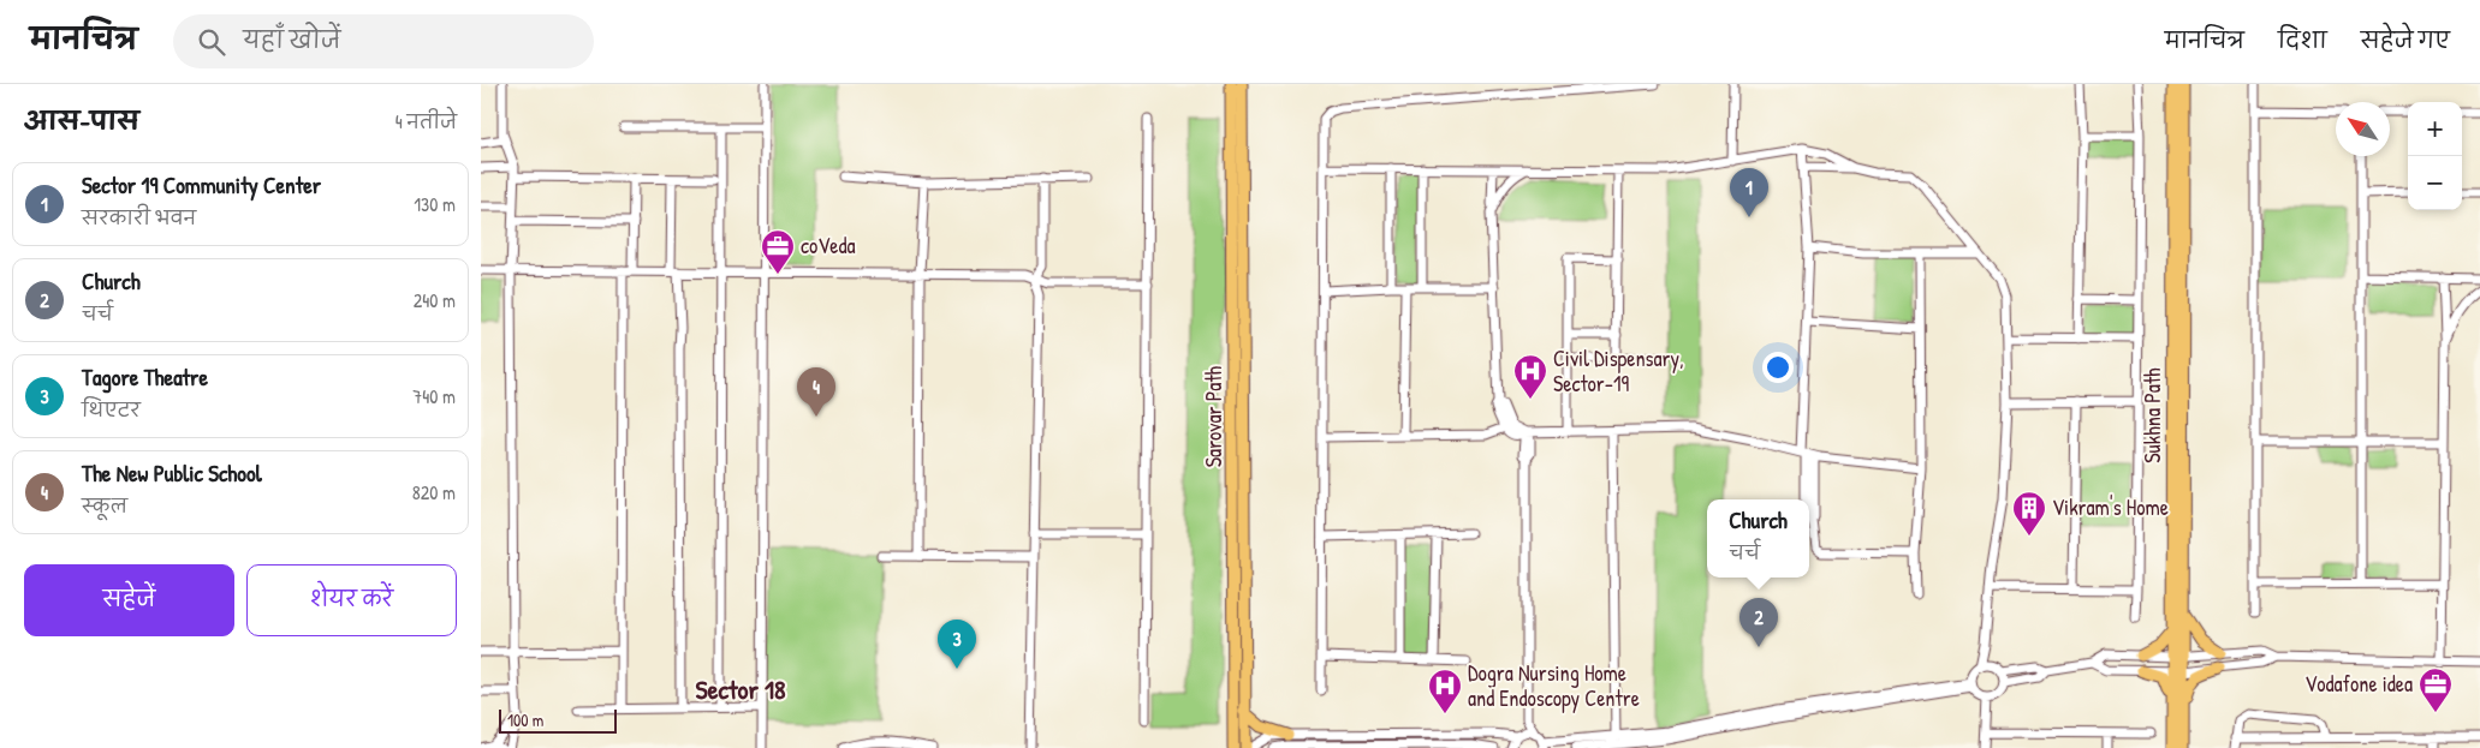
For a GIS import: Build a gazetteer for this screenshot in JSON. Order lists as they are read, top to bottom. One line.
{"streets":{"main road":["Sukhna Path","Sarovar Path"]},"districts":["Sector 18"],"places":{"office":["coVeda","Vodafone idea"],"hospital":["Civil Dispensary, Sector-19","Dogra Nursing Home and Endoscopy Centre"],"building":["Vikram's Home"]},"scale_bar":"100 m","north":"top left","page":{"header":"मानचित्र","search":"यहाँ खोजें","nav":["मानचित्र","दिशा","सहेजे गए"],"heading":["आस-पास","4 नतीजे"],"map_buttons":["+","−"],"list":[{"mark":"1","name":"Sector 19 Community Center","note":"सरकारी भवन","value":"130 m"},{"mark":"2","name":"Church","note":"चर्च","value":"240 m"},{"mark":"3","name":"Tagore Theatre","note":"थिएटर","value":"740 m"},{"mark":"4","name":"The New Public School","note":"स्कूल","value":"820 m"}],"pins":["1","4","2","3"],"popup":["Church","चर्च"],"buttons":["सहेजें","शेयर करें"],"scale":"100 m"}}
